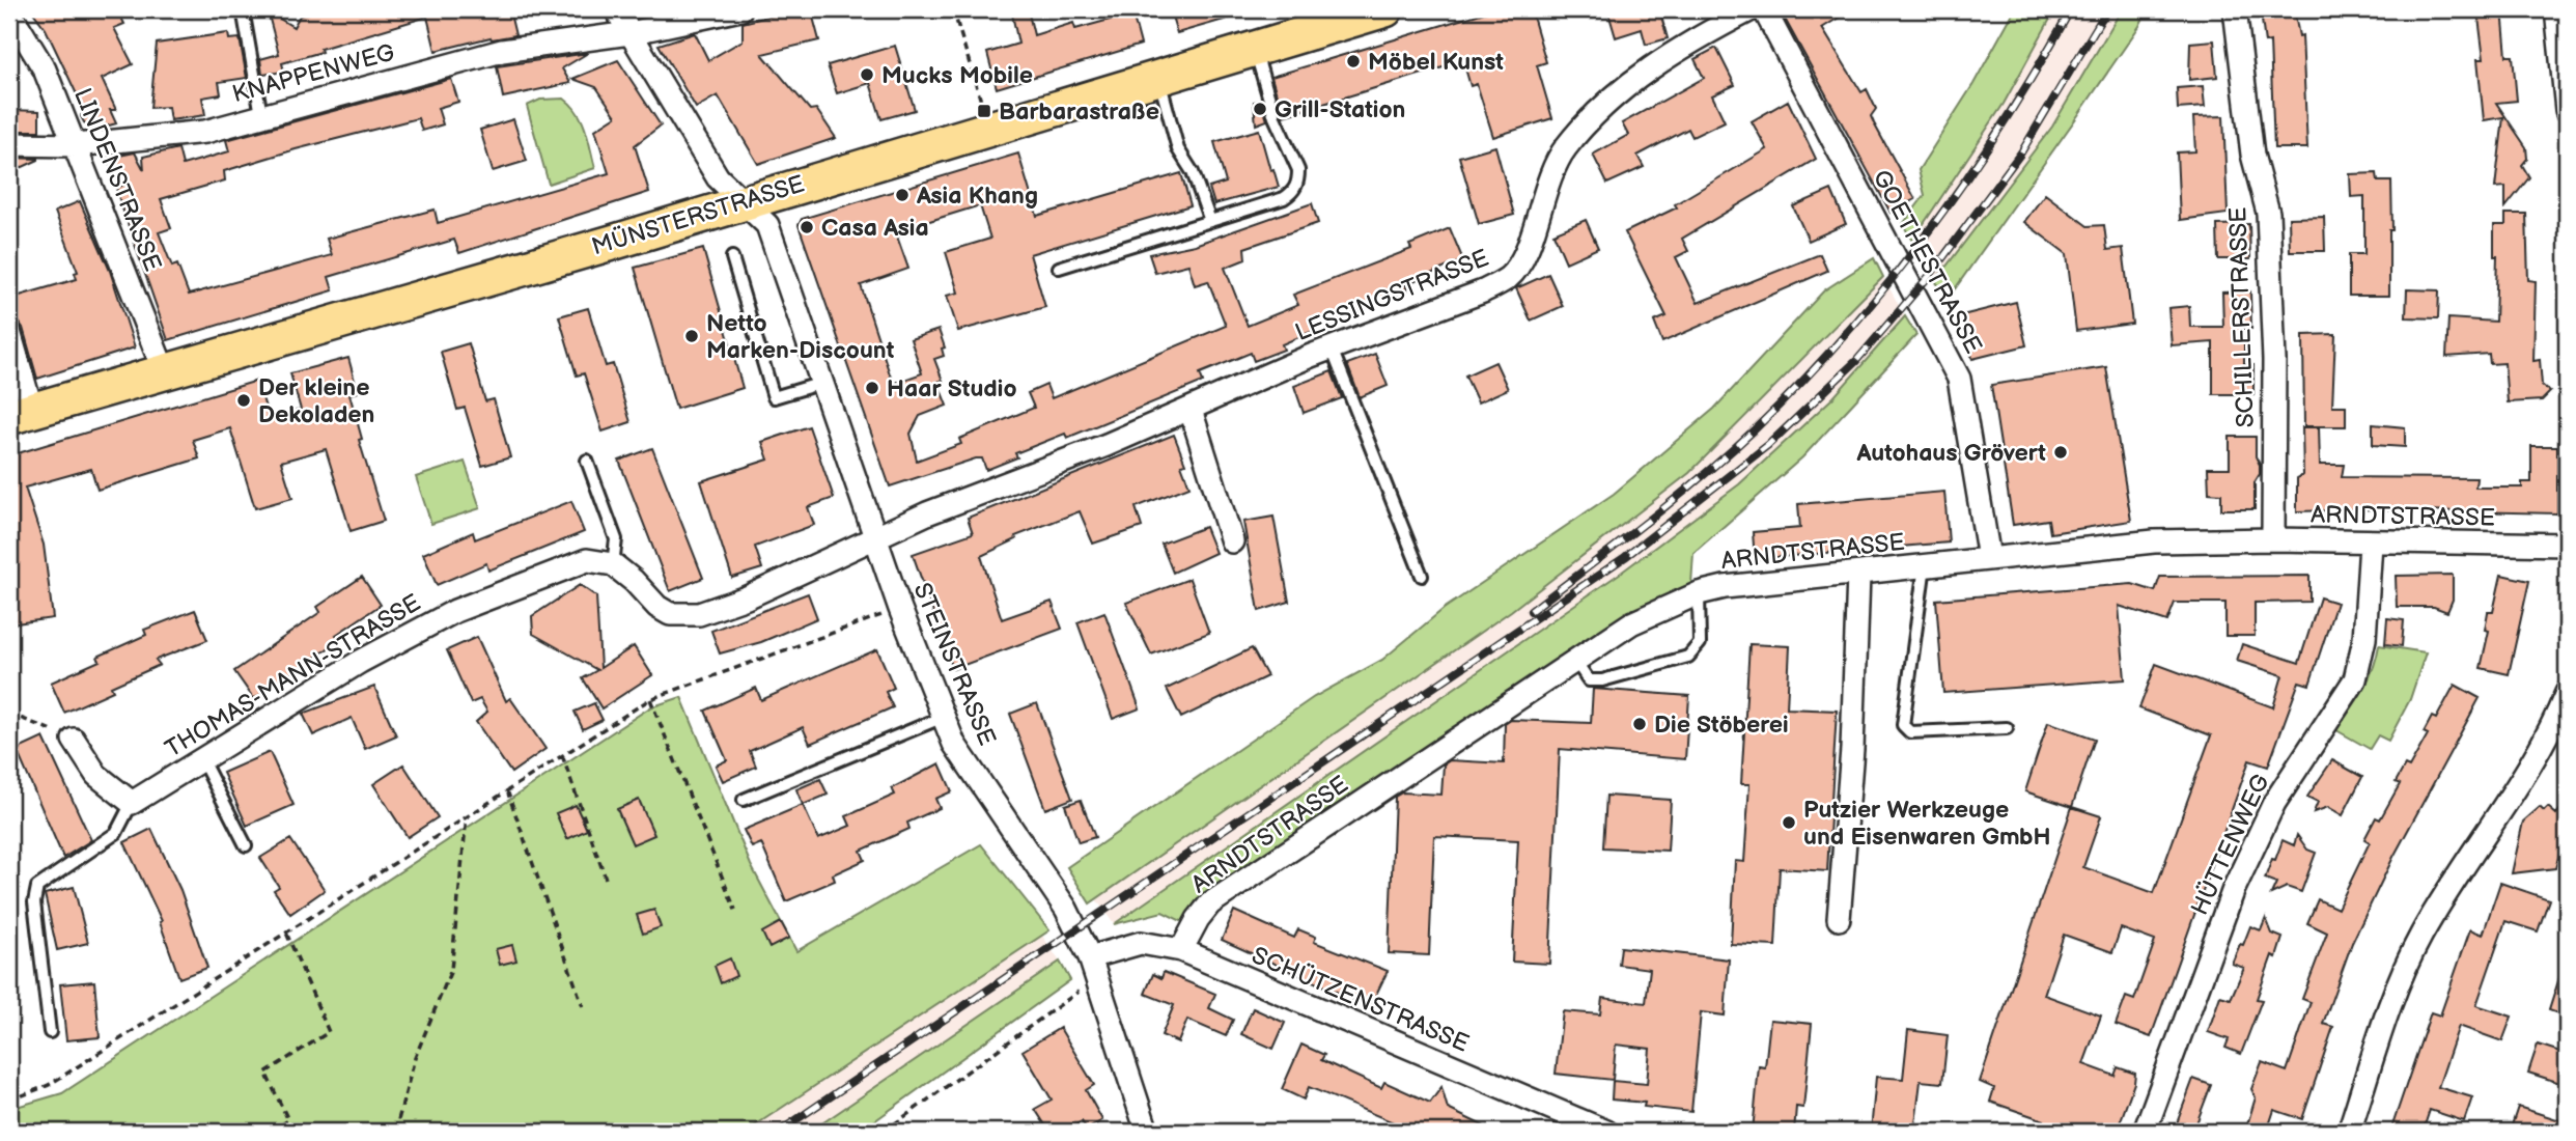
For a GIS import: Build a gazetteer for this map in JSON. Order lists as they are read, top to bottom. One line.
{"streets":{"main road":["MÜNSTERSTRASSE"],"street":["KNAPPENWEG","LINDENSTRASSE","GOETHESTRASSE","LESSINGSTRASSE","SCHILLERSTRASSE","ARNDTSTRASSE","STEINSTRASSE","THOMAS-MANN-STRASSE","HÜTTENWEG","SCHÜTZENSTRASSE"]},"crossings":[["KNAPPENWEG","LINDENSTRASSE"],["LINDENSTRASSE","MÜNSTERSTRASSE"],["MÜNSTERSTRASSE","STEINSTRASSE"],["GOETHESTRASSE","ARNDTSTRASSE"],["LESSINGSTRASSE","STEINSTRASSE"],["SCHILLERSTRASSE","ARNDTSTRASSE"],["ARNDTSTRASSE","HÜTTENWEG"],["ARNDTSTRASSE","SCHÜTZENSTRASSE"],["STEINSTRASSE","SCHÜTZENSTRASSE"]],"places":{"other":["Möbel Kunst","Mucks Mobile","Grill-Station","Asia Khang","Casa Asia","Netto Marken-Discount","Haar Studio","Der kleine Dekoladen","Autohaus Grövert","Die Stöberei","Putzier Werkzeuge und Eisenwaren GmbH"],"transit":["Barbarastraße"]}}
